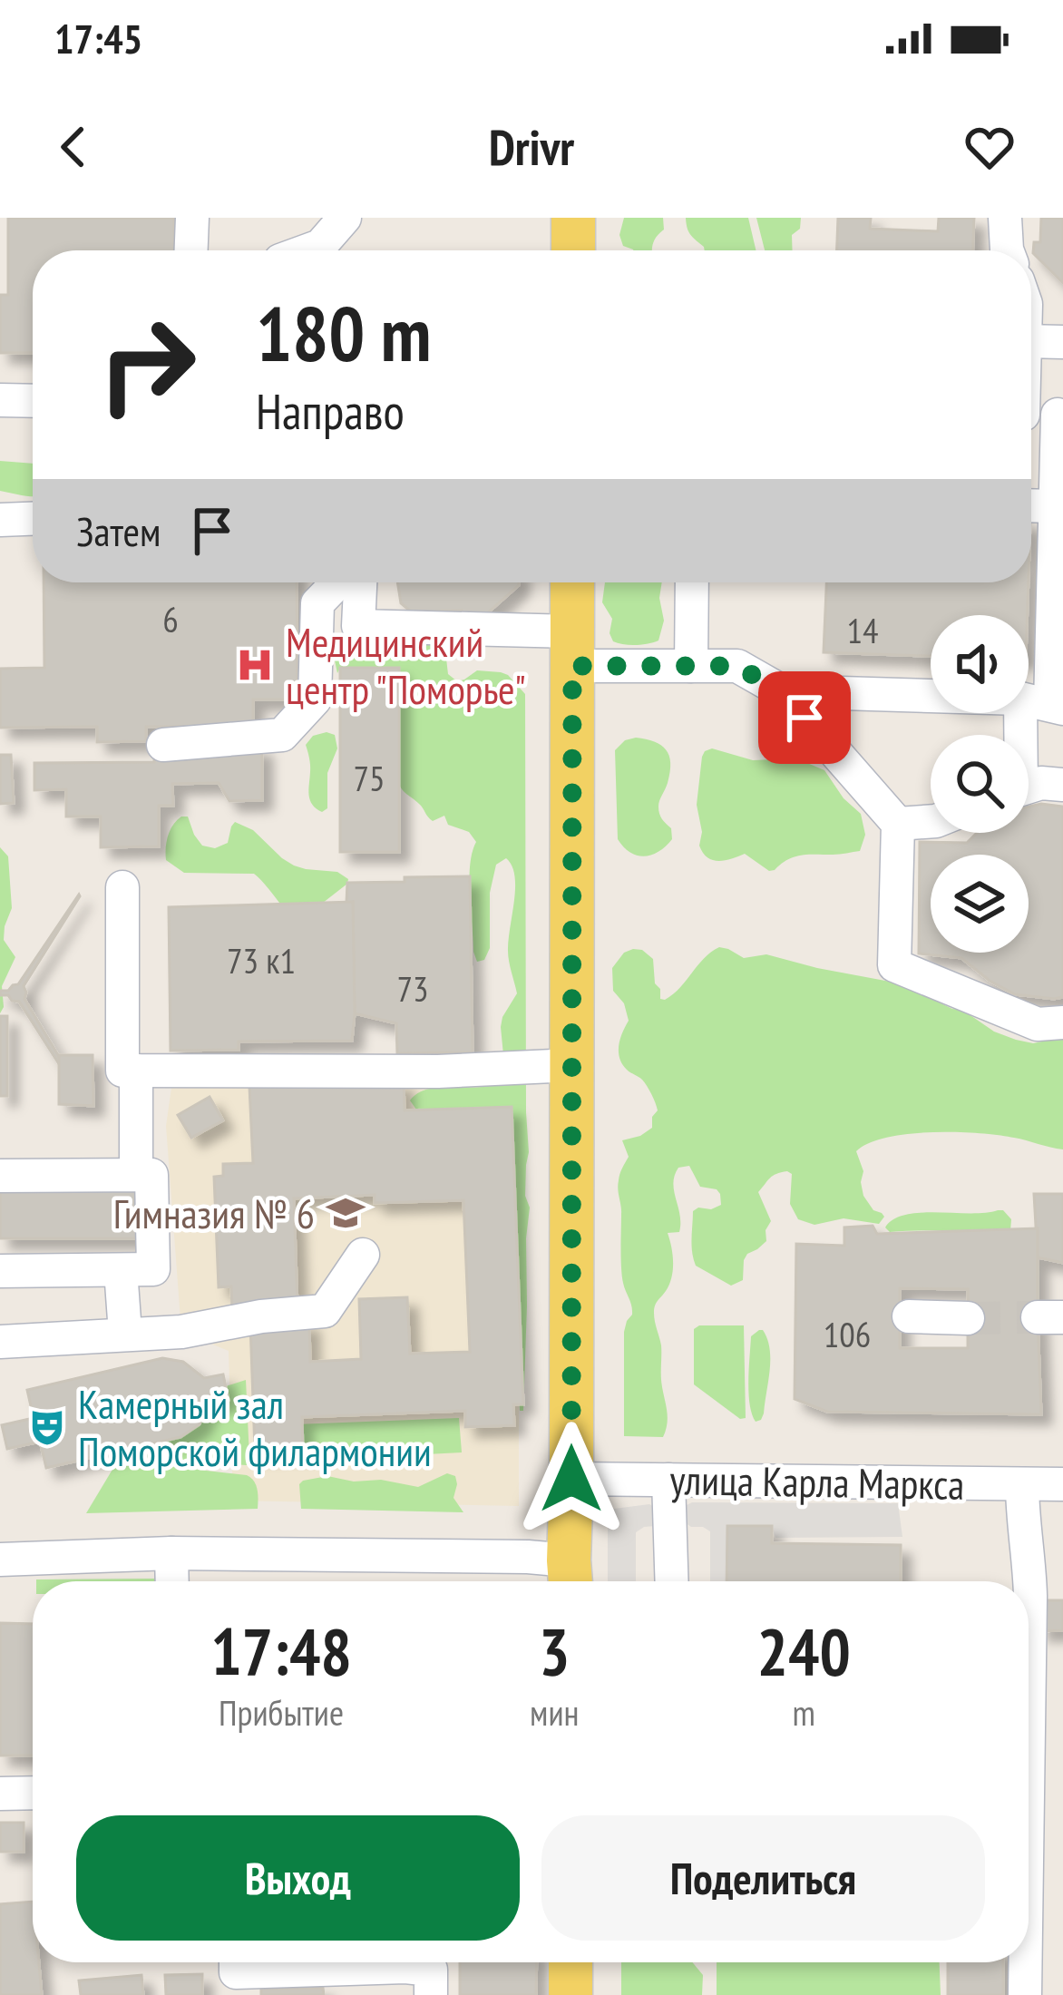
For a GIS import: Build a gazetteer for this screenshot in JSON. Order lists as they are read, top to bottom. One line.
{"streets":{"street":["улица Карла Маркса"]},"places":{"hospital":["Медицинский центр \"Поморье\""],"school or university":["Гимназия № 6"],"theatre":["Камерный зал Поморской филармонии"]},"house_numbers":["6","14","75","73 к1","73","106"],"page":{"status":"17:45","header":"Drivr","turn":["180 m","Направо"],"then":"Затем","eta":["17:48","Прибытие","3","мин","240","m"],"buttons":["Выход","Поделиться"]}}
